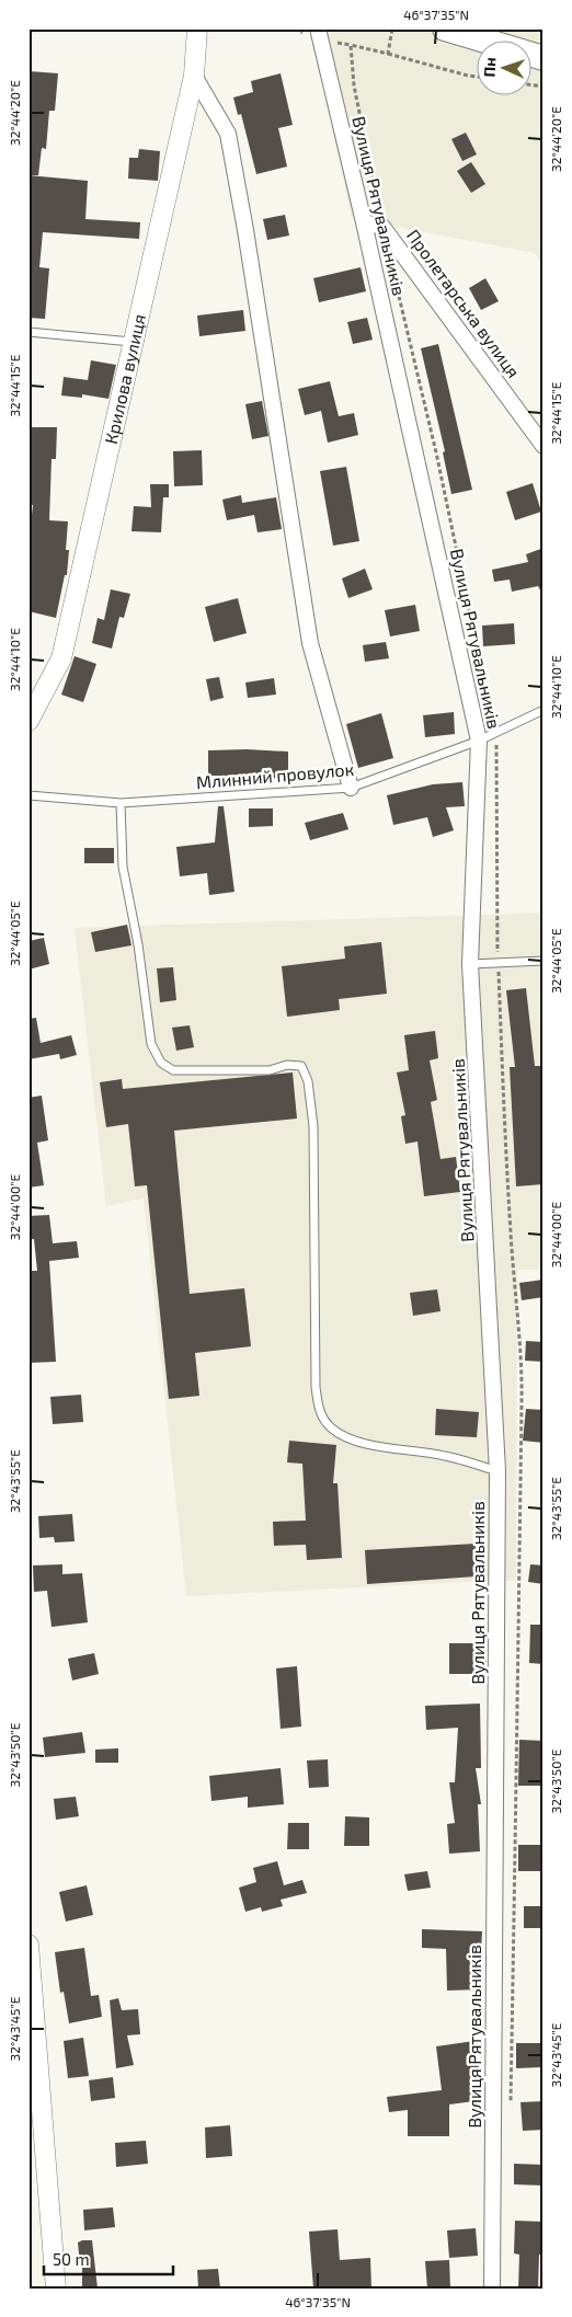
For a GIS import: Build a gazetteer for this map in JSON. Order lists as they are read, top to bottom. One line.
{"streets":{"street":["Вулиця Рятувальників","Пролетарська вулиця","Крилова вулиця"],"lane":["Млинний провулок"]},"crossings":[["Вулиця Рятувальників","Пролетарська вулиця"],["Вулиця Рятувальників","Млинний провулок"]],"scale_bar":"50 m","north":"left","coordinates":["46°37'35\"N","32°44'20\"E","32°44'15\"E","32°44'10\"E","32°44'05\"E","32°44'00\"E","32°43'55\"E","32°43'50\"E","32°43'45\"E"]}
